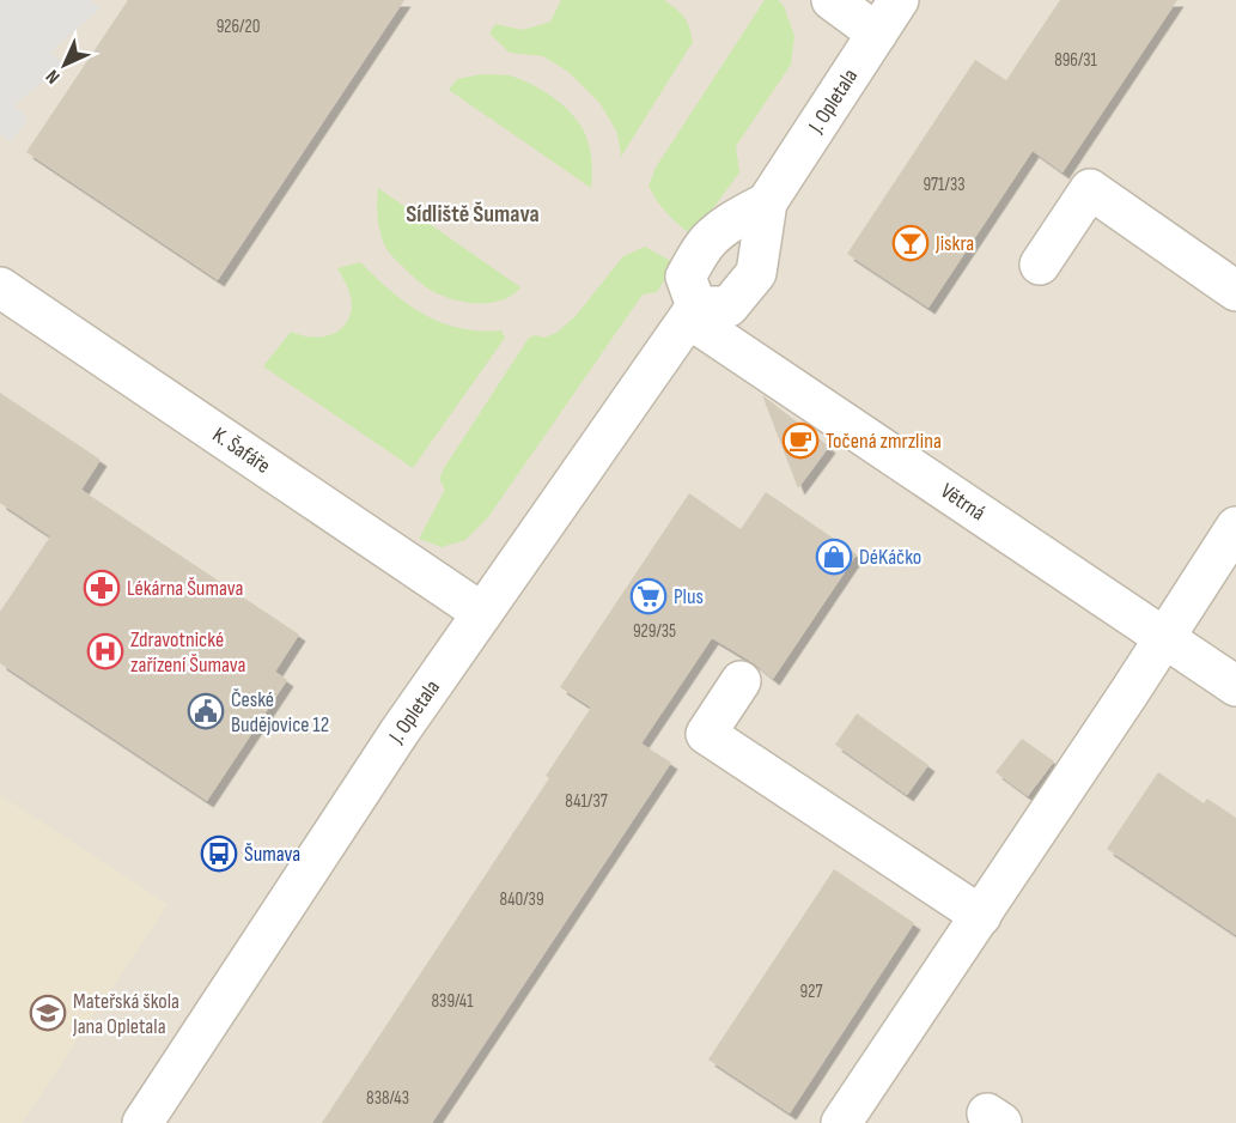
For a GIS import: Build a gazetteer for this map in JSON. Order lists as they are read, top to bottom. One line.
{"streets":{"street":["J. Opletala","K. Šafáře","Větrná"]},"crossings":[["J. Opletala","K. Šafáře"],["J. Opletala","Větrná"]],"districts":["Sídliště Šumava"],"places":{"bar":["Jiskra"],"cafe":["Točená zmrzlina"],"shop":["DéKáčko"],"pharmacy":["Lékárna Šumava"],"supermarket":["Plus"],"hospital":["Zdravotnické zařízení Šumava"],"public building":["České Budějovice 12"],"bus stop":["Šumava"],"school or university":["Mateřská škola Jana Opletala"]},"house_numbers":["926/20","896/31","971/33","929/35","841/37","840/39","927","839/41","838/43"],"north":"bottom left"}
